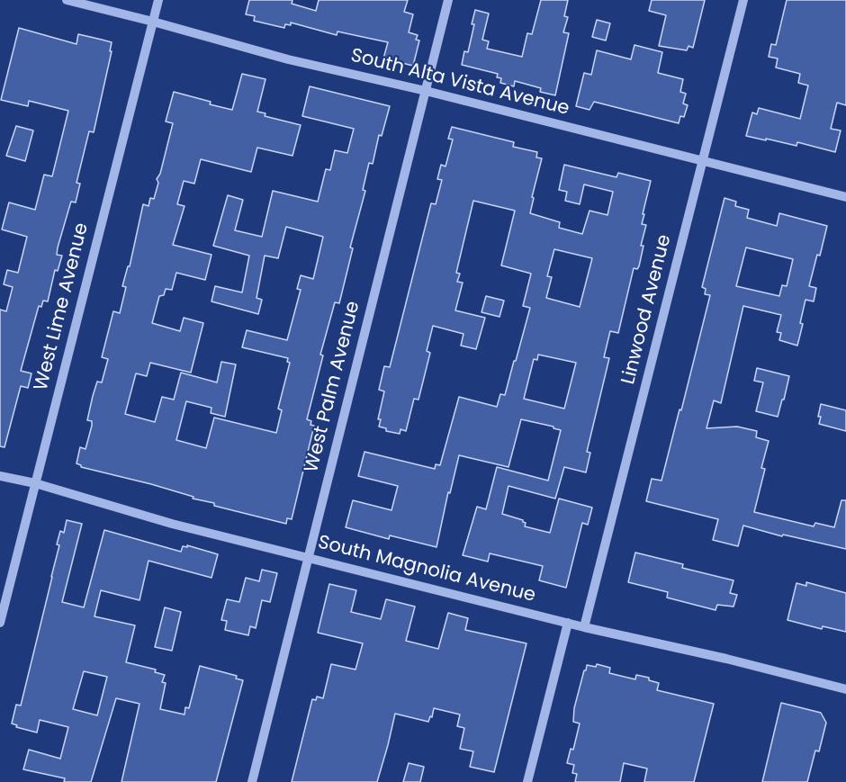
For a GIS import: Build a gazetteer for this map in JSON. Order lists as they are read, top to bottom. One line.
{"streets":{"street":["South Alta Vista Avenue","West Lime Avenue","Linwood Avenue","West Palm Avenue","South Magnolia Avenue"]},"crossings":[["South Alta Vista Avenue","West Lime Avenue"],["South Alta Vista Avenue","Linwood Avenue"],["South Alta Vista Avenue","West Palm Avenue"],["West Lime Avenue","South Magnolia Avenue"],["Linwood Avenue","South Magnolia Avenue"],["West Palm Avenue","South Magnolia Avenue"]]}
